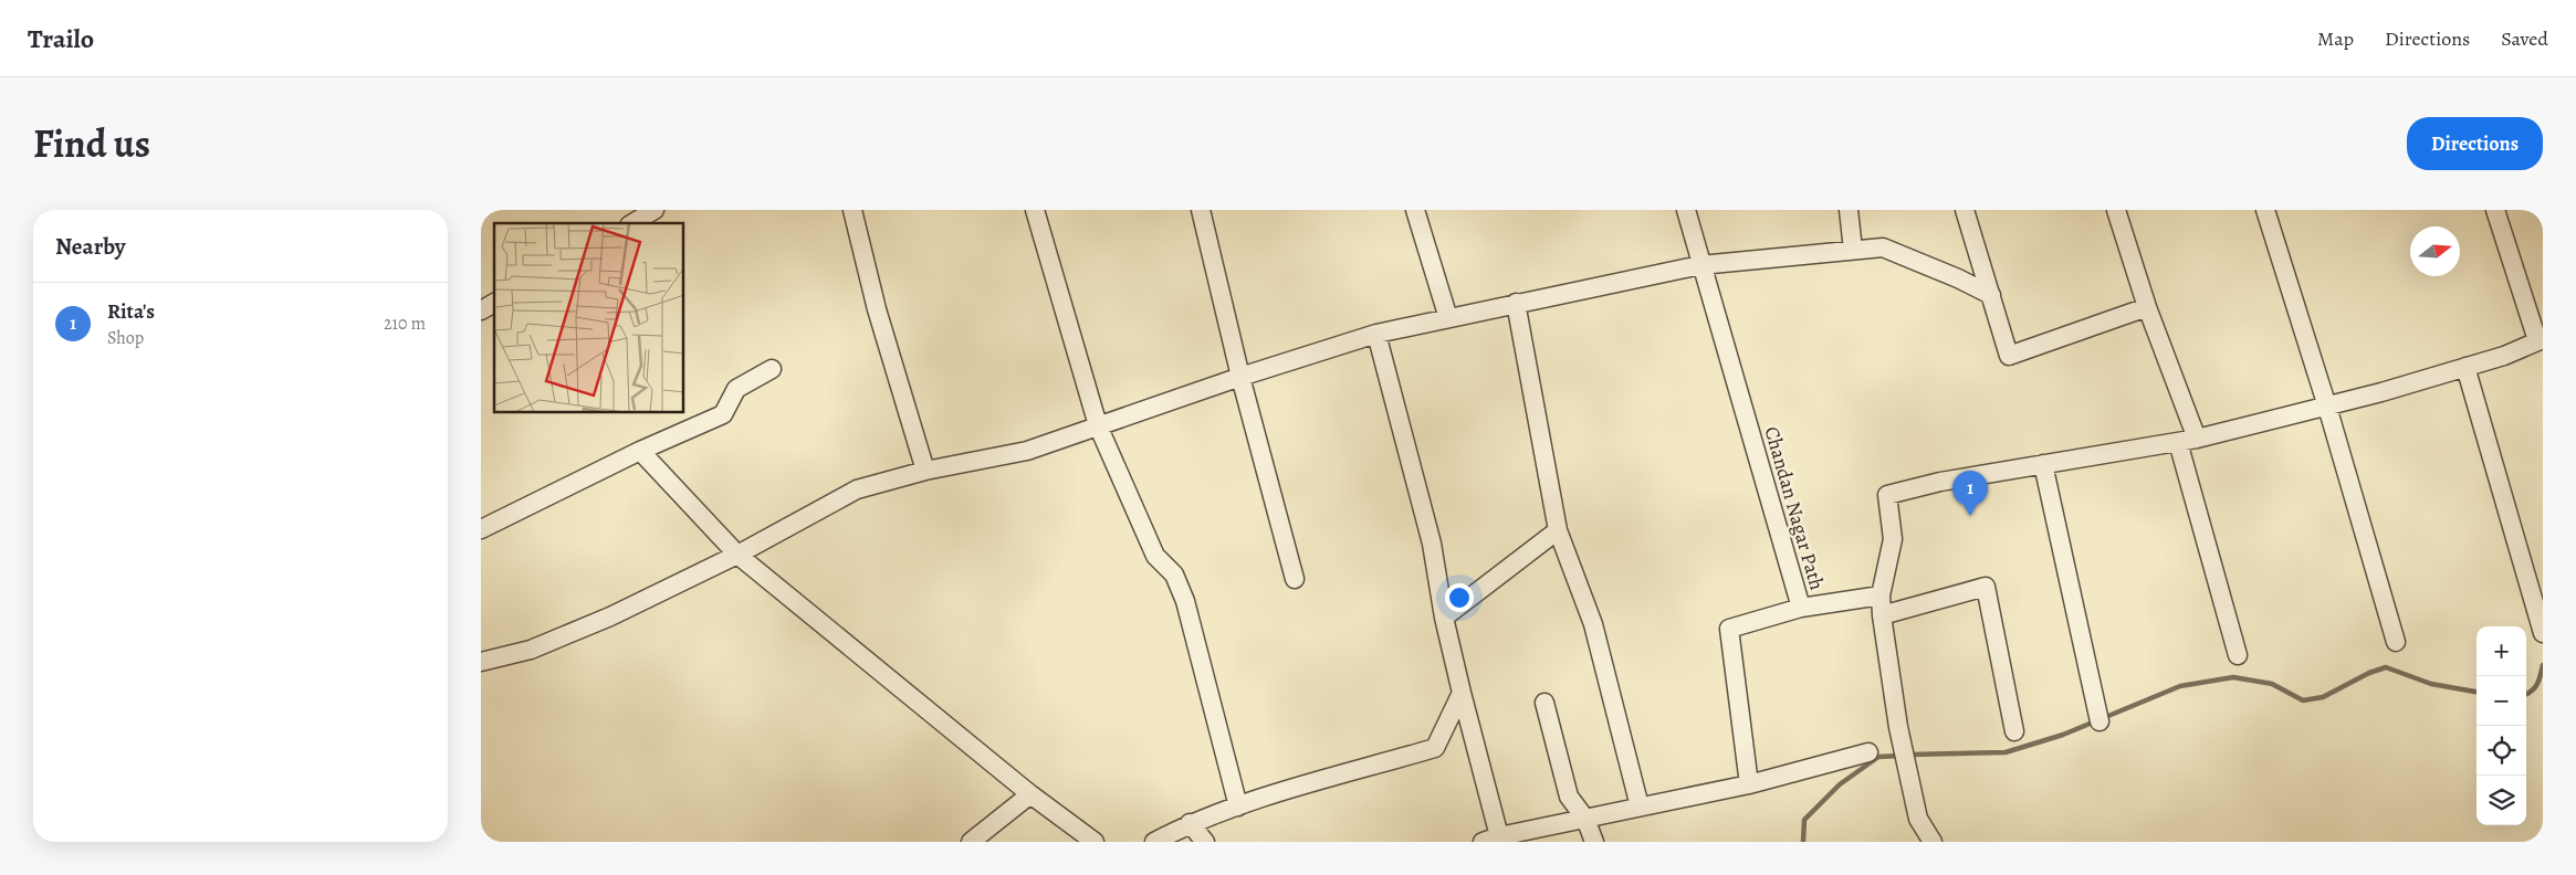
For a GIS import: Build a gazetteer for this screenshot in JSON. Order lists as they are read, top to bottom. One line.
{"streets":{"street":["Chandan Nagar Path"]},"north":"right","page":{"header":"Trailo","nav":["Map","Directions","Saved"],"title":"Find us","buttons":"Directions","heading":"Nearby","list":[{"mark":"1","name":"Rita's","note":"Shop","value":"210 m"}],"pins":"1","map_buttons":["+","−"]}}
